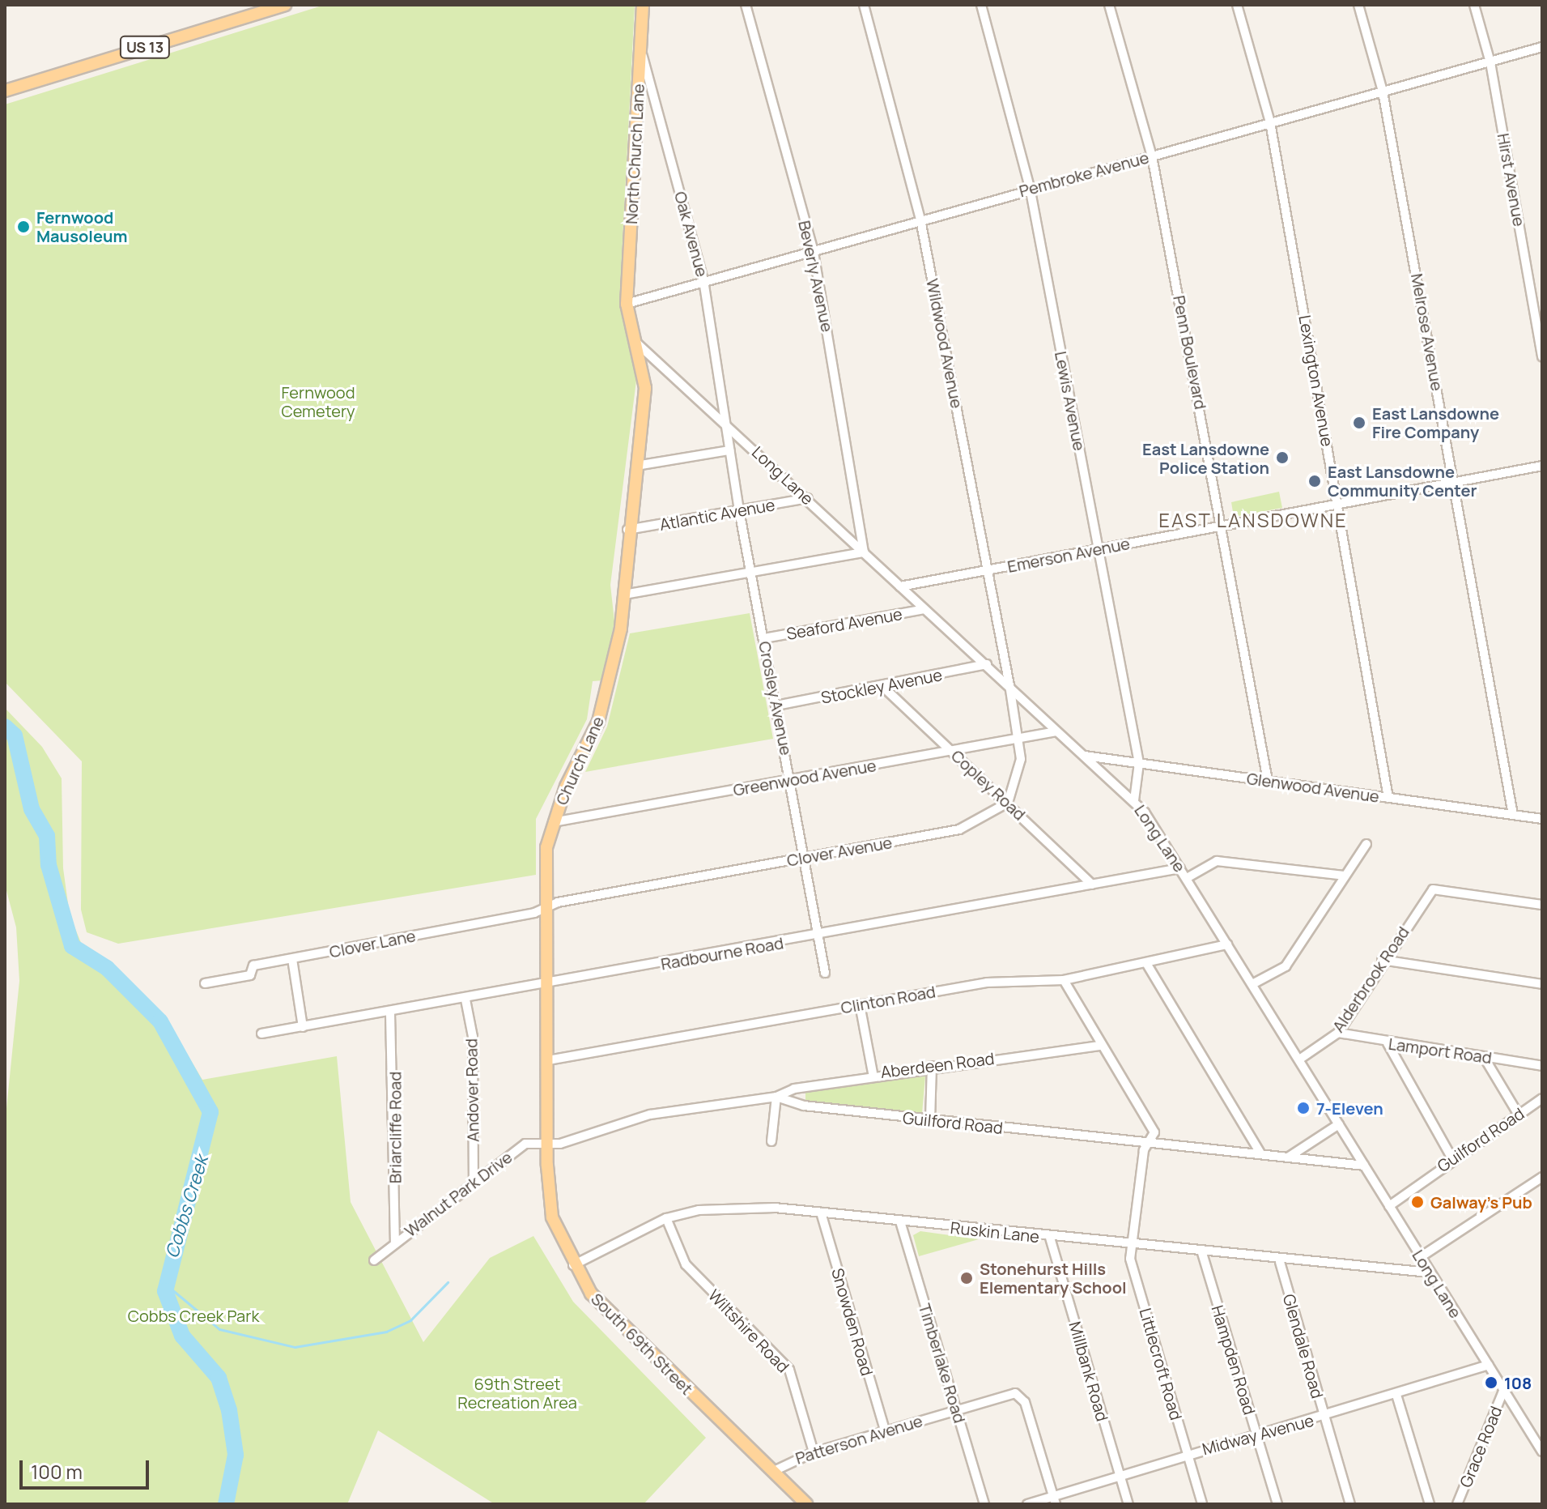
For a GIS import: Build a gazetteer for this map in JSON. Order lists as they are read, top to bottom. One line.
{"streets":{"main road":["US 13","North Church Lane","Church Lane","South 69th Street"],"street":["Pembroke Avenue","Hirst Avenue","Oak Avenue","Beverly Avenue","Melrose Avenue","Wildwood Avenue","Penn Boulevard","Lexington Avenue","Lewis Avenue","Long Lane","Atlantic Avenue","Emerson Avenue","Seaford Avenue","Stockley Avenue","Crosley Avenue","Greenwood Avenue","Copley Road","Glenwood Avenue","Clover Avenue","Clover Lane","Radbourne Road","Alderbrook Road","Clinton Road","Lamport Road","Aberdeen Road","Andover Road","Guilford Road","Briarcliffe Road","Walnut Park Drive","Ruskin Lane","Snowden Road","Wiltshire Road","Glendale Road","Hampden Road","Timberlake Road","Littlecroft Road","Millbank Road","Midway Avenue","Patterson Avenue","Grace Road"]},"crossings":[["North Church Lane","Pembroke Avenue"],["North Church Lane","Oak Avenue"],["North Church Lane","Church Lane"],["Pembroke Avenue","Hirst Avenue"],["Pembroke Avenue","Oak Avenue"],["Pembroke Avenue","Beverly Avenue"],["Pembroke Avenue","Melrose Avenue"],["Pembroke Avenue","Wildwood Avenue"],["Pembroke Avenue","Penn Boulevard"],["Pembroke Avenue","Lexington Avenue"],["Pembroke Avenue","Lewis Avenue"],["Pembroke Avenue","Church Lane"],["Oak Avenue","Long Lane"],["Oak Avenue","Crosley Avenue"],["Beverly Avenue","Long Lane"],["Melrose Avenue","Emerson Avenue"],["Melrose Avenue","Glenwood Avenue"],["Wildwood Avenue","Long Lane"],["Wildwood Avenue","Emerson Avenue"],["Penn Boulevard","Emerson Avenue"],["Penn Boulevard","Glenwood Avenue"],["Lexington Avenue","Emerson Avenue"],["Lexington Avenue","Glenwood Avenue"],["Lewis Avenue","Long Lane"],["Lewis Avenue","Emerson Avenue"],["Lewis Avenue","Glenwood Avenue"],["Long Lane","Atlantic Avenue"],["Long Lane","Emerson Avenue"],["Long Lane","Seaford Avenue"],["Long Lane","Stockley Avenue"],["Long Lane","Crosley Avenue"],["Long Lane","Church Lane"],["Long Lane","Greenwood Avenue"],["Long Lane","Glenwood Avenue"],["Long Lane","Radbourne Road"],["Long Lane","Alderbrook Road"],["Long Lane","Clinton Road"],["Long Lane","Guilford Road"],["Long Lane","Ruskin Lane"],["Long Lane","Midway Avenue"],["Long Lane","Grace Road"],["Atlantic Avenue","Crosley Avenue"],["Atlantic Avenue","Church Lane"],["Seaford Avenue","Crosley Avenue"],["Stockley Avenue","Crosley Avenue"],["Stockley Avenue","Copley Road"],["Crosley Avenue","Greenwood Avenue"],["Crosley Avenue","Clover Avenue"],["Crosley Avenue","Radbourne Road"],["Church Lane","Greenwood Avenue"],["Church Lane","Clover Avenue"],["Church Lane","Clover Lane"],["Church Lane","Radbourne Road"],["Church Lane","Clinton Road"],["Church Lane","Guilford Road"],["Church Lane","Walnut Park Drive"],["Church Lane","South 69th Street"],["Greenwood Avenue","Copley Road"],["Copley Road","Clover Avenue"],["Copley Road","Radbourne Road"],["Clover Avenue","Clover Lane"],["Radbourne Road","Andover Road"],["Radbourne Road","Briarcliffe Road"],["Alderbrook Road","Lamport Road"],["Aberdeen Road","Guilford Road"],["Andover Road","Walnut Park Drive"],["Guilford Road","Walnut Park Drive"],["Guilford Road","South 69th Street"],["Guilford Road","Littlecroft Road"],["Briarcliffe Road","Walnut Park Drive"],["Walnut Park Drive","South 69th Street"],["Ruskin Lane","Snowden Road"],["Ruskin Lane","Wiltshire Road"],["Ruskin Lane","South 69th Street"],["Ruskin Lane","Glendale Road"],["Ruskin Lane","Hampden Road"],["Ruskin Lane","Timberlake Road"],["Ruskin Lane","Littlecroft Road"],["Ruskin Lane","Millbank Road"],["Snowden Road","Patterson Avenue"],["Wiltshire Road","Patterson Avenue"],["South 69th Street","Patterson Avenue"],["Glendale Road","Midway Avenue"],["Hampden Road","Midway Avenue"],["Timberlake Road","Patterson Avenue"],["Littlecroft Road","Midway Avenue"],["Millbank Road","Midway Avenue"],["Midway Avenue","Patterson Avenue"]],"districts":["EAST LANSDOWNE"],"water":["Cobbs Creek"],"parks":["Fernwood Cemetery","Cobbs Creek Park","69th Street Recreation Area"],"places":["Fernwood Mausoleum","East Lansdowne Fire Company","East Lansdowne Police Station","East Lansdowne Community Center","7-Eleven","Galway's Pub","Stonehurst Hills Elementary School","108"],"scale_bar":"100 m"}
